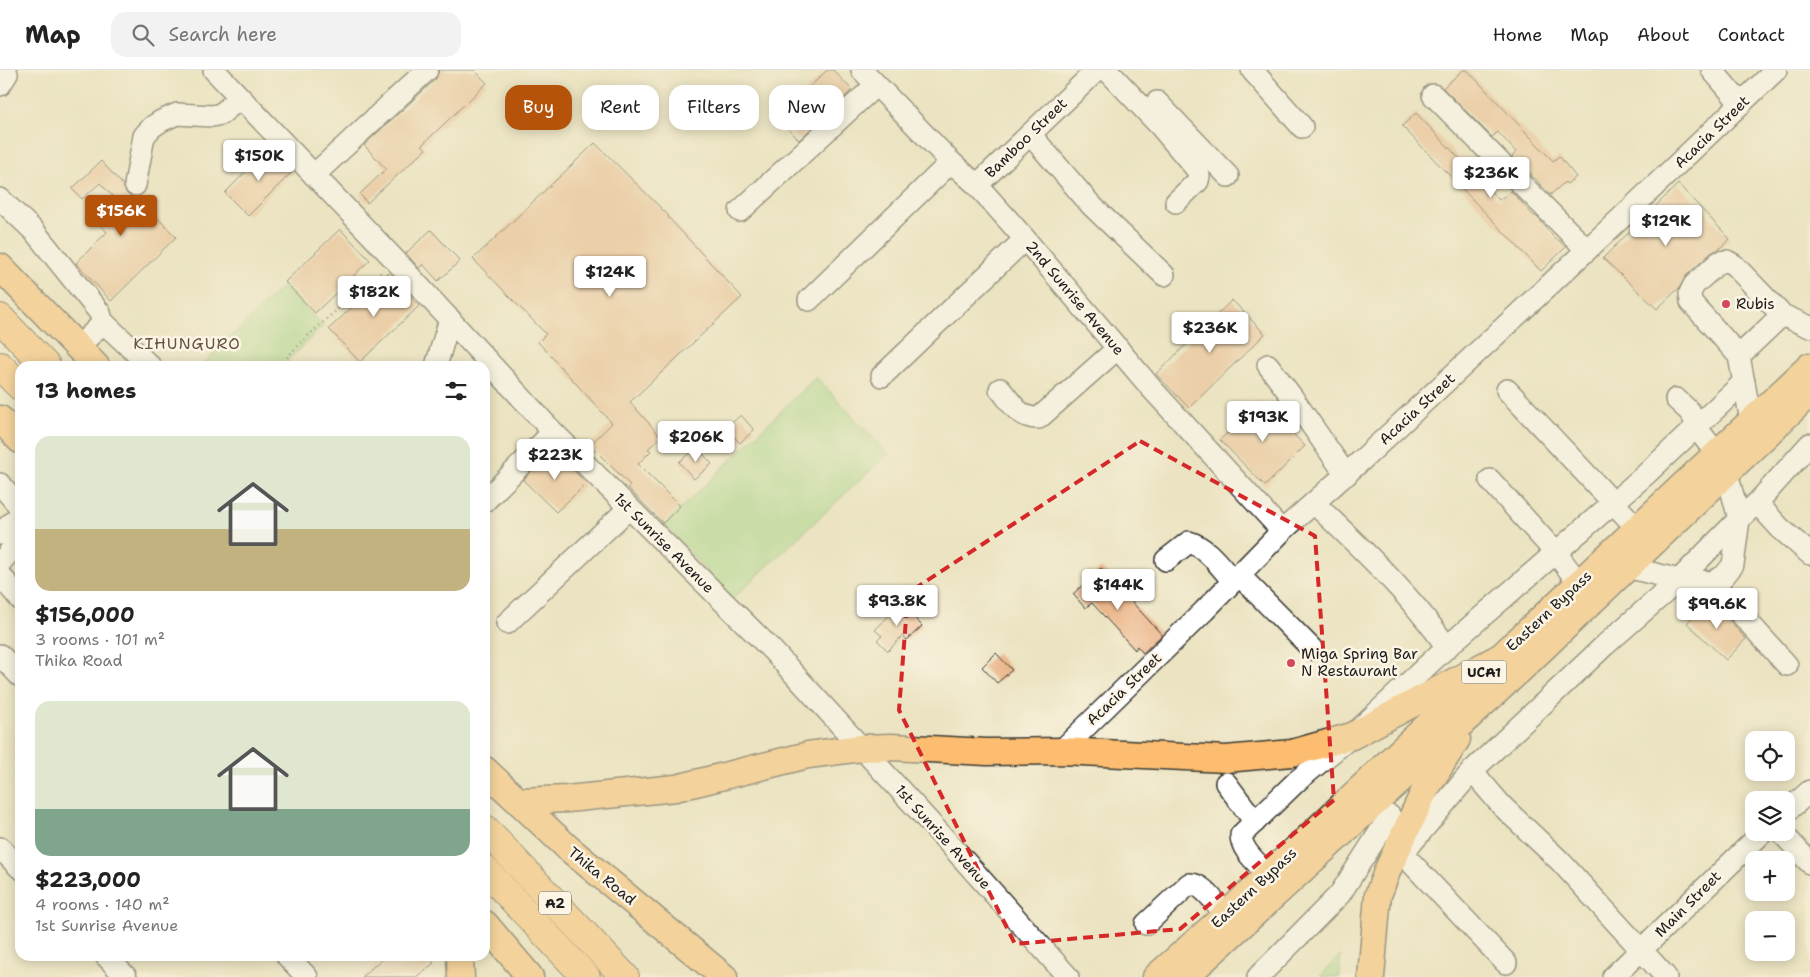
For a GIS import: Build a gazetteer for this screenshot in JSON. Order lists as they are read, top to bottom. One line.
{"streets":{"highway":["A2"],"main road":["Eastern Bypass","UCA1","Thika Road"],"street":["Acacia Street","Bamboo Street","2nd Sunrise Avenue","1st Sunrise Avenue","Main Street"]},"crossings":[["Acacia Street","2nd Sunrise Avenue"],["Bamboo Street","2nd Sunrise Avenue"]],"districts":["KIHUNGURO"],"places":["Rubis","Miga Spring Bar N Restaurant"],"page":{"header":"Map","search":"Search here","nav":["Home","Map","About","Contact"],"chip":["Buy","Rent","Filters","New"],"price":["$150K","$236K","$156K","$129K","$124K","$182K","$236K","$193K","$206K","$223K","$144K","$93.8K","$99.6K"],"heading":"13 homes","list":[{"name":"$156,000","note":"3 rooms · 101 m² · Thika Road"},{"name":"$223,000","note":"4 rooms · 140 m² · 1st Sunrise Avenue"}],"map_buttons":["+","−"]}}
